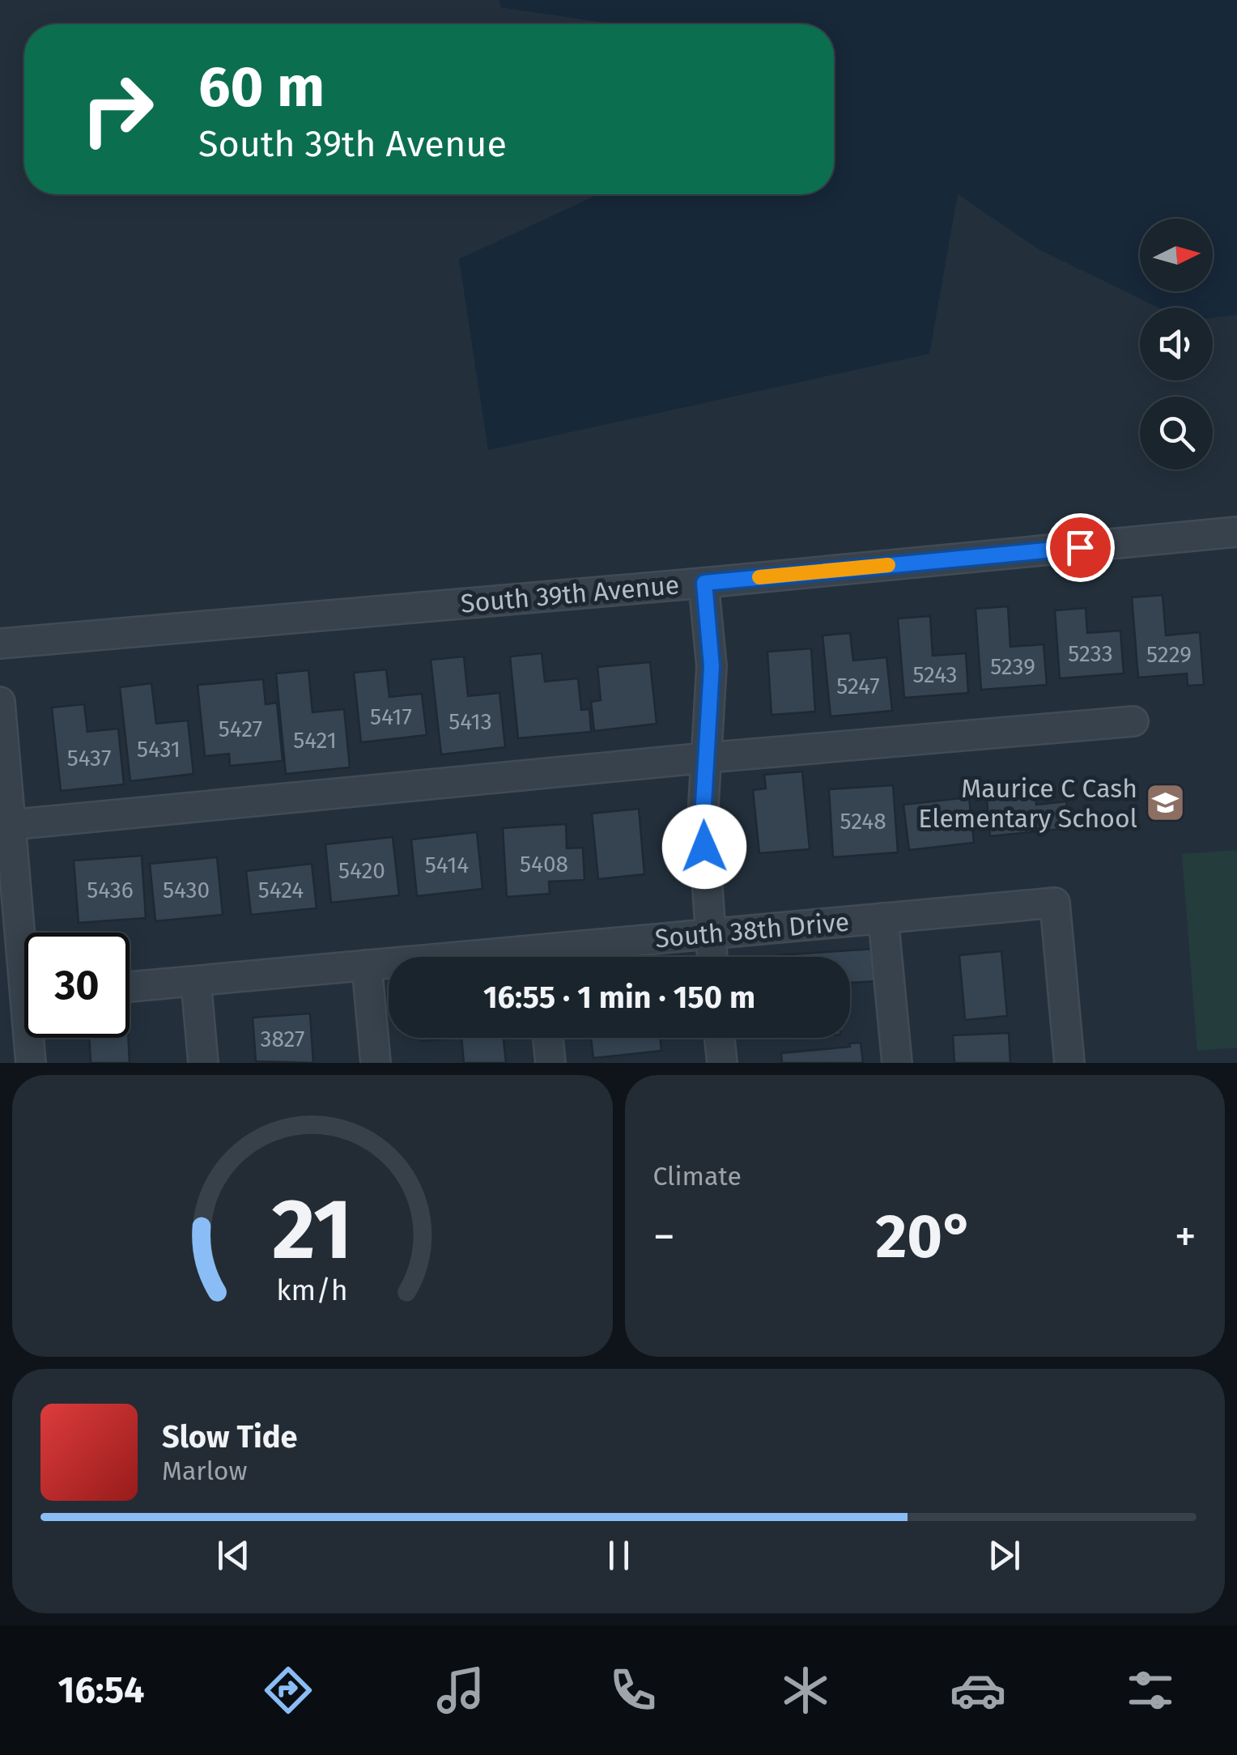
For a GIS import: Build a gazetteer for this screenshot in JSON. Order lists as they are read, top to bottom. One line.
{"streets":{"street":["South 39th Avenue","South 38th Drive"]},"places":{"school or university":["Maurice C Cash Elementary School"]},"house_numbers":["5233","5229","5239","5243","5247","5417","5413","5427","5421","5431","5437","5248","5408","5414","5420","5436","5430","5424","3827"],"north":"right","page":{"turn":["60 m","South 39th Avenue"],"limit":"30","trip":"16:55 · 1 min · 150 m","tile":"Climate","heat":["−","20°","+"],"song":["Slow Tide","Marlow"],"tabs":"16:54","gauge":["21","km/h"]}}
